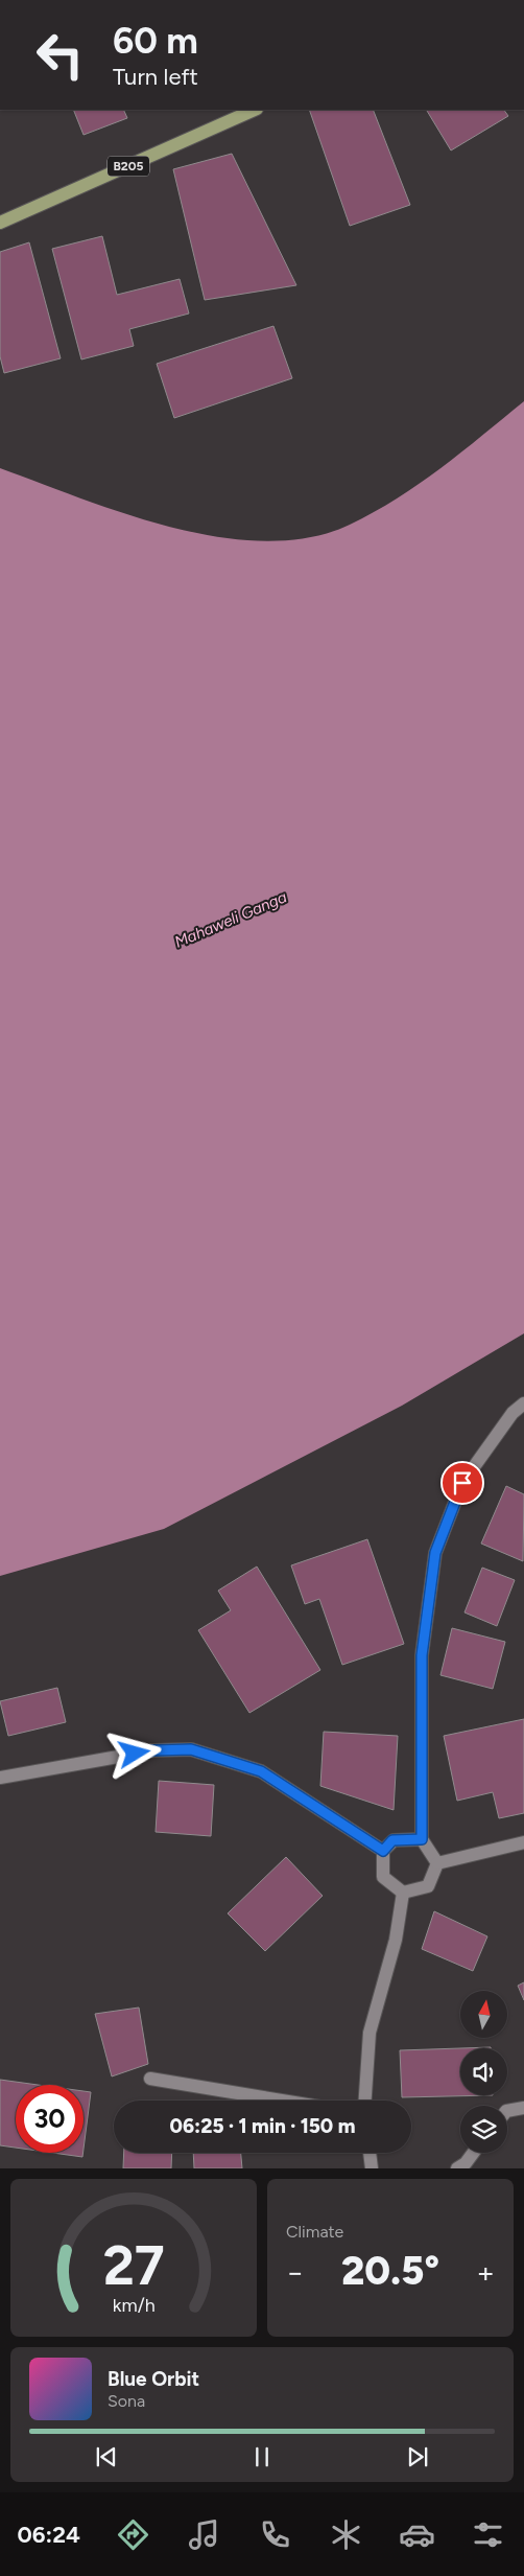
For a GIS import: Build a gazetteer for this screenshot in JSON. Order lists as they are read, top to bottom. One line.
{"streets":{"main road":["B205"]},"water":["Mahaweli Ganga"],"north":"top","page":{"turn":["60 m","Turn left"],"limit":"30","trip":"06:25 · 1 min · 150 m","tile":"Climate","heat":["−","20.5°","+"],"song":["Blue Orbit","Sona"],"tabs":"06:24","gauge":["27","km/h"]}}
